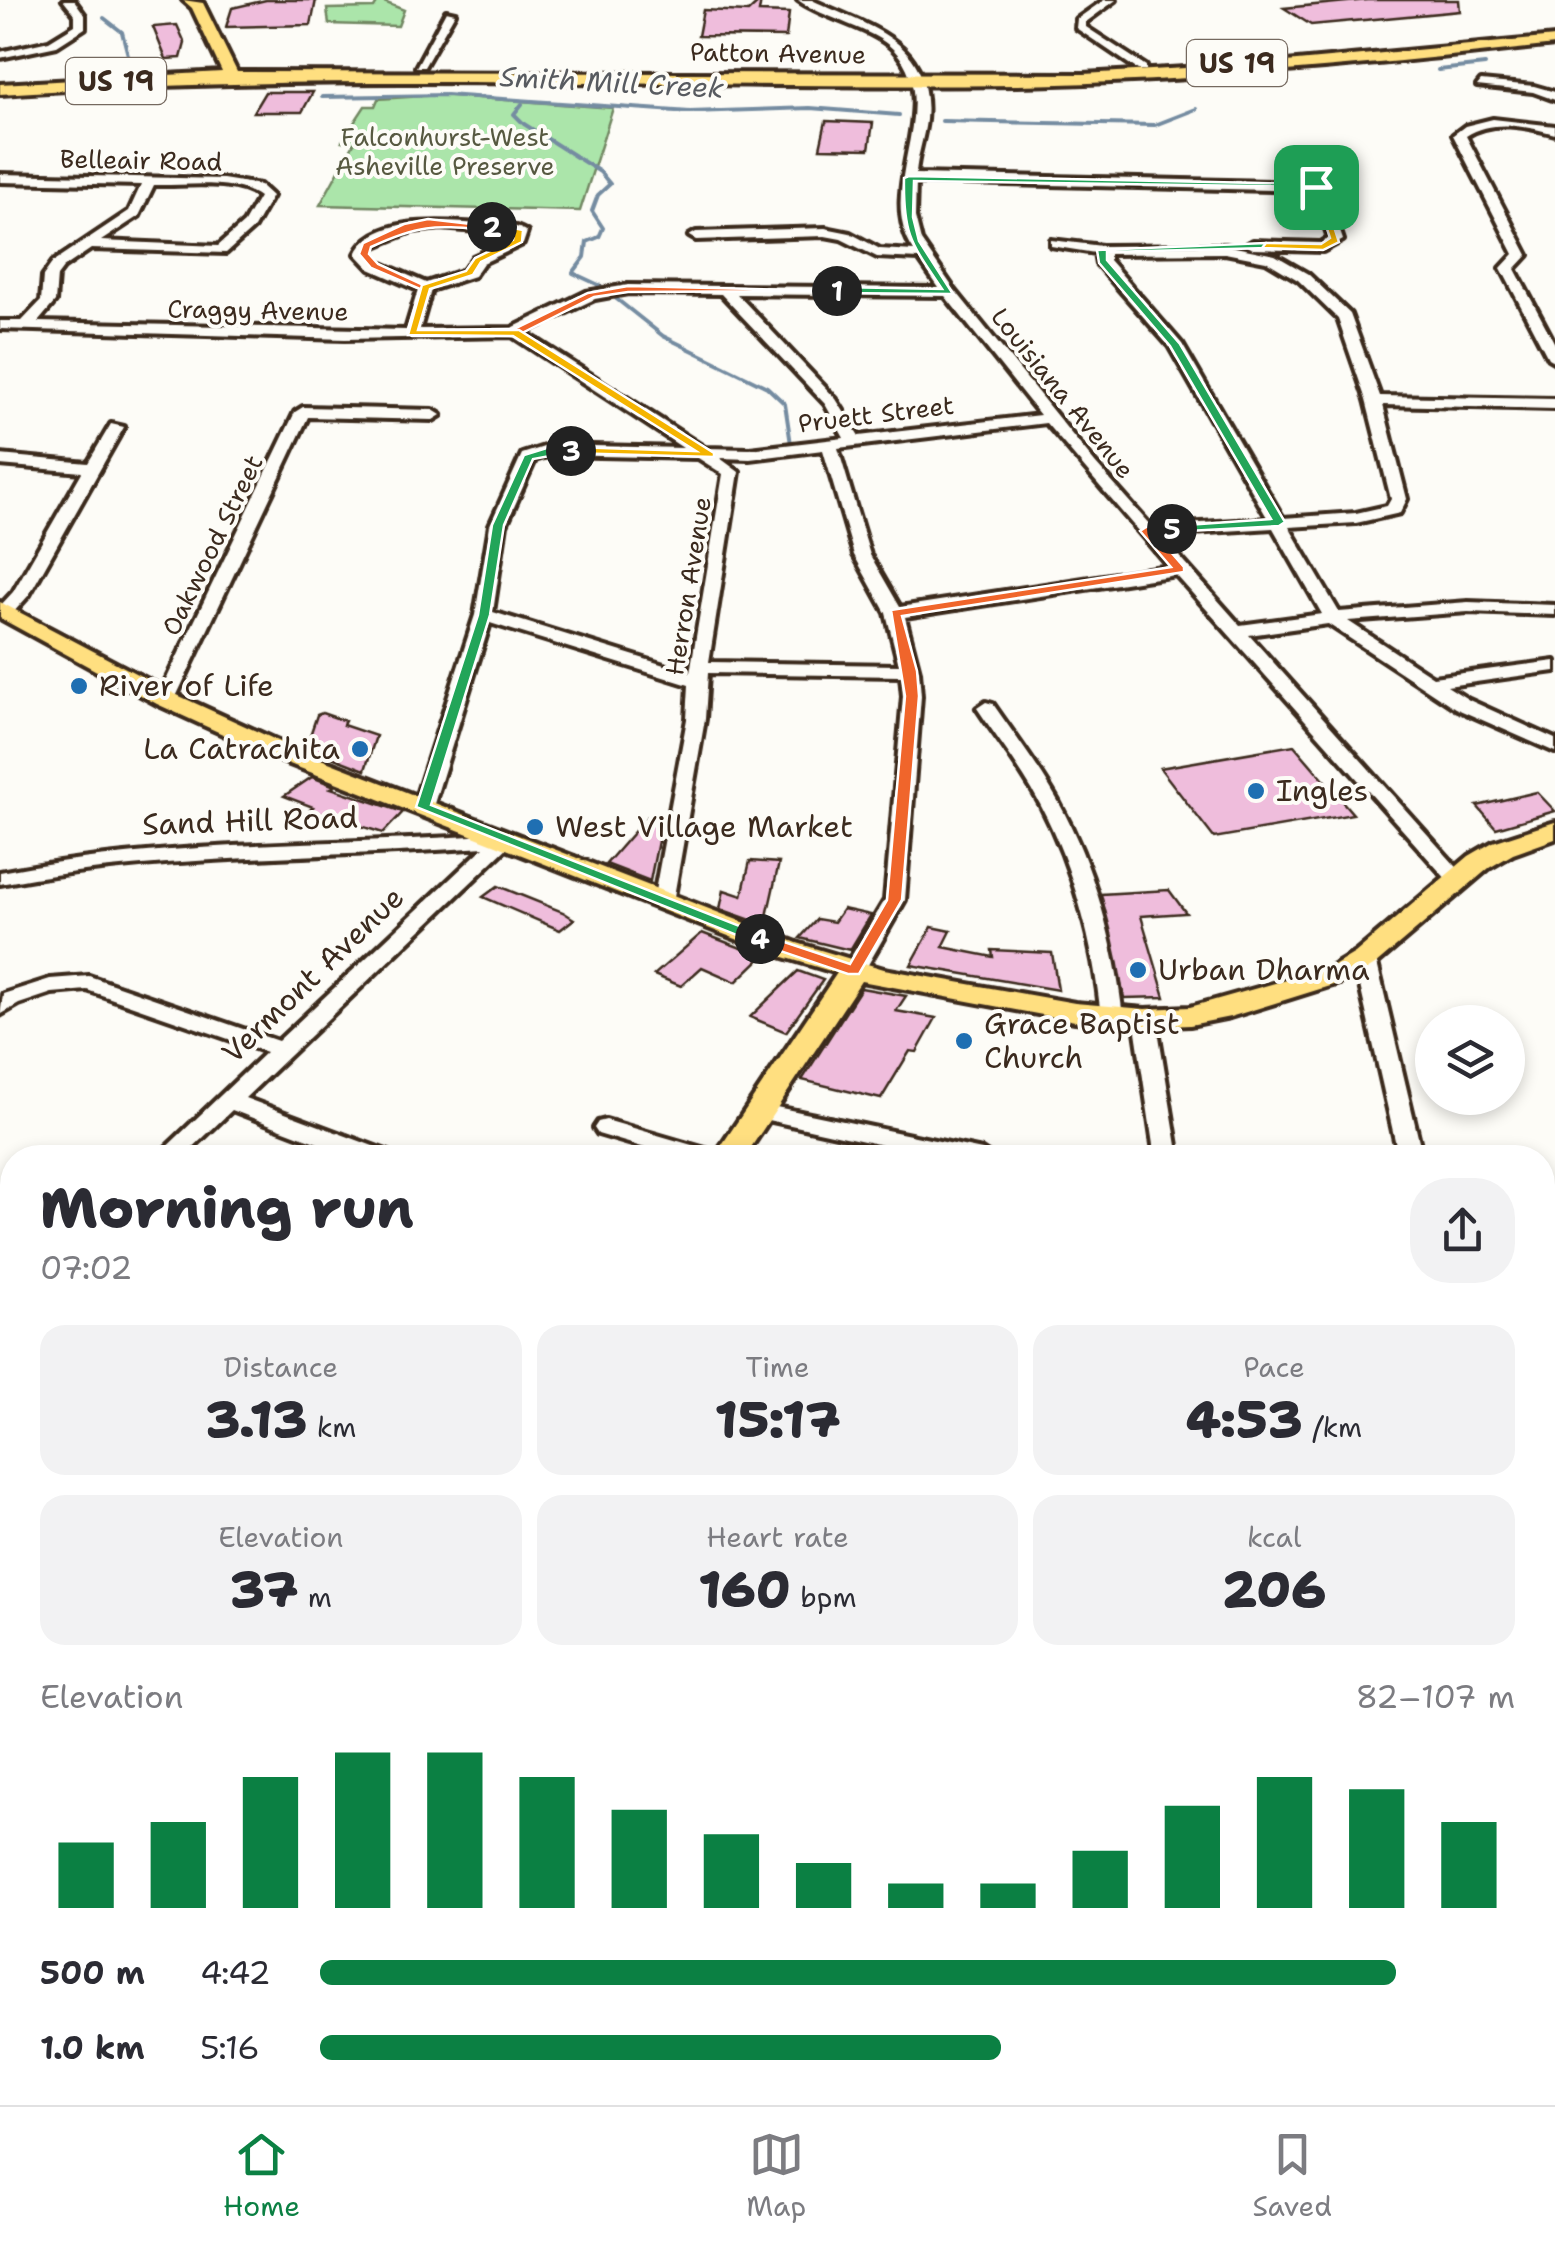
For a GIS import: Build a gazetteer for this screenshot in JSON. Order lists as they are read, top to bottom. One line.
{"streets":{"main road":["Patton Avenue","US 19"],"street":["Belleair Road","Craggy Avenue","Louisiana Avenue","Pruett Street","Oakwood Street","Herron Avenue","Sand Hill Road","Vermont Avenue"]},"crossings":[["Patton Avenue","Louisiana Avenue"],["Craggy Avenue","Herron Avenue"],["Louisiana Avenue","Pruett Street"],["Pruett Street","Herron Avenue"],["Sand Hill Road","Vermont Avenue"]],"water":["Smith Mill Creek"],"parks":["Falconhurst-West Asheville Preserve"],"places":["River of Life","La Catrachita","Ingles","West Village Market","Urban Dharma","Grace Baptist Church"],"page":{"pins":["2","1","3","5","4"],"heading":["Morning run","07:02"],"stats":[["Distance","3.13 km"],["Time","15:17"],["Pace","4:53 /km"],["Elevation","37 m"],["Heart rate","160 bpm"],["kcal","206"]],"chart":["Elevation","82–107 m"],"list":[{"name":"500 m","note":"4:42"},{"name":"1.0 km","note":"5:16"}],"tabs":["Home","Map","Saved"]}}
